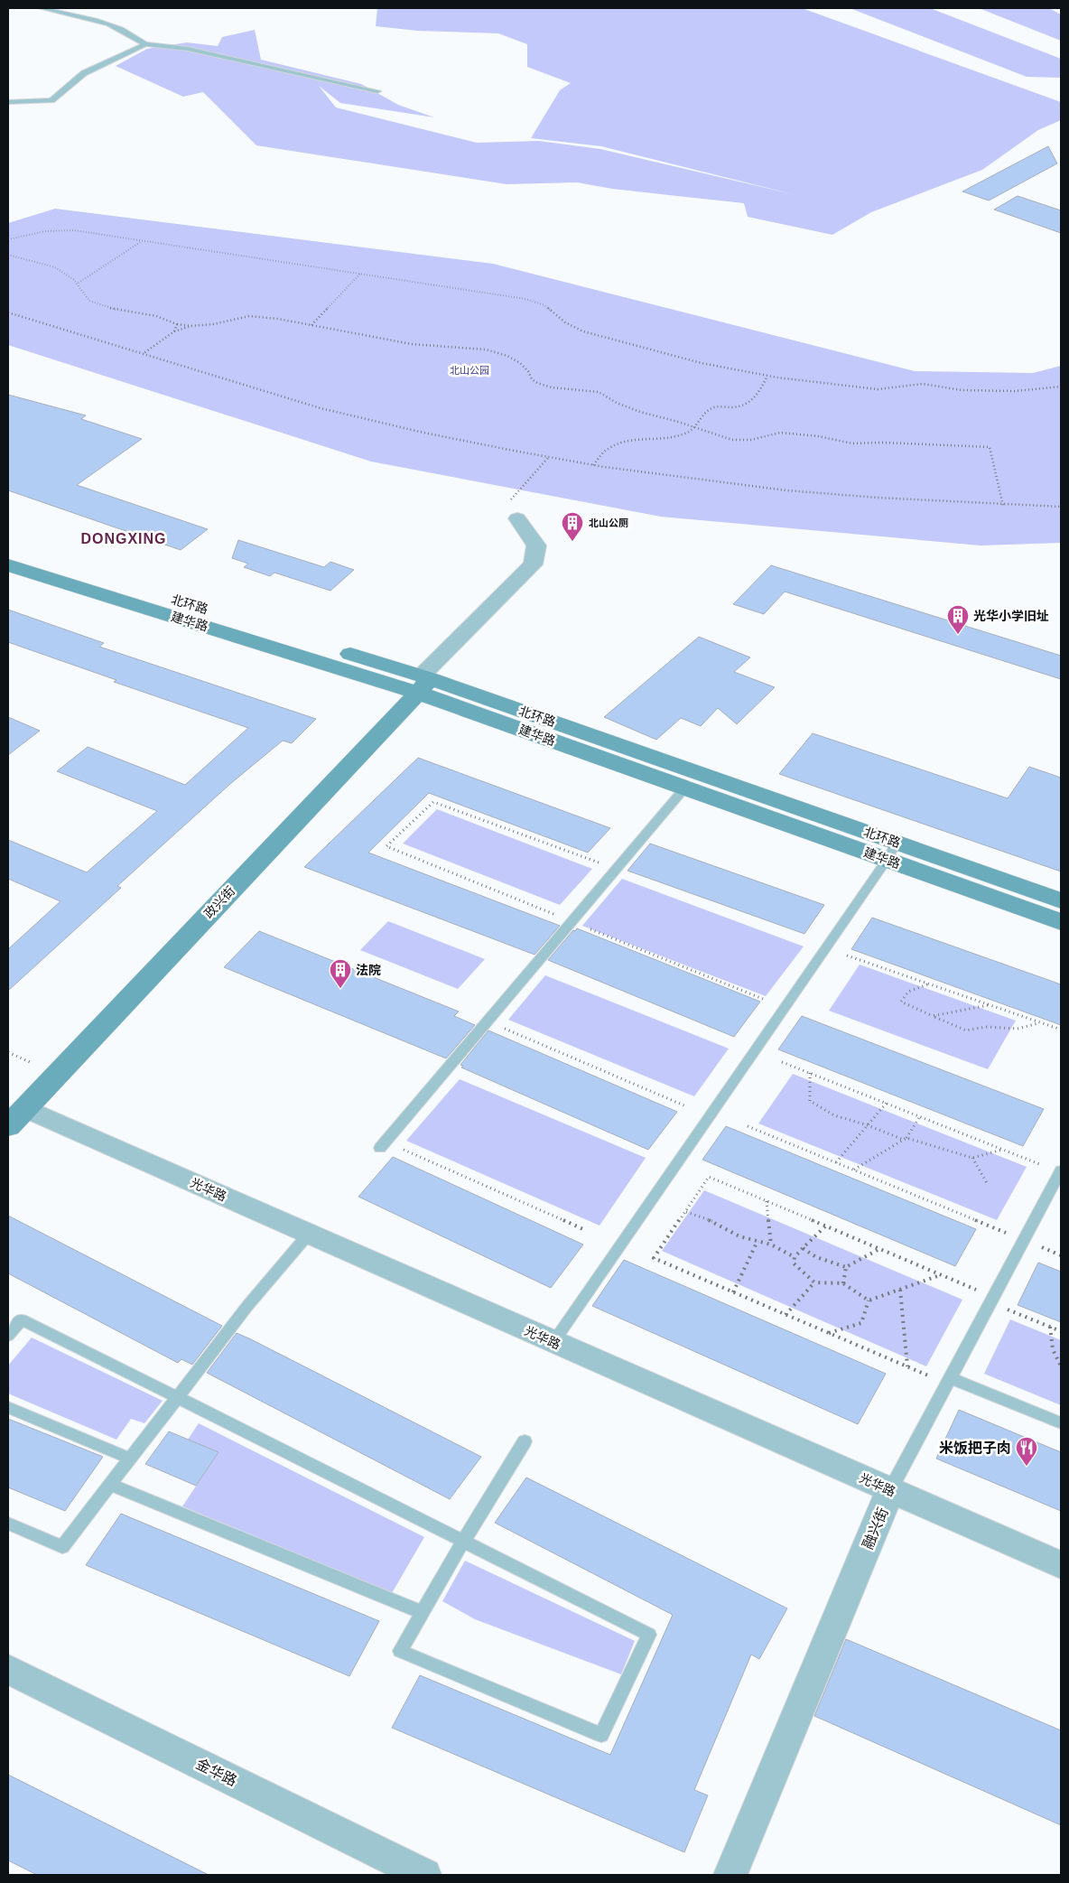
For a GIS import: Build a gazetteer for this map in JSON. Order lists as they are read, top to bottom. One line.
{"streets":{"street":["北环路","建华路","政兴街","光华路","融兴街","金华路"]},"crossings":[["北环路","建华路"],["北环路","政兴街"],["建华路","政兴街"],["政兴街","光华路"],["光华路","融兴街"]],"districts":["DONGXING"],"parks":["北山公园"],"places":{"building":["北山公厕","光华小学旧址","法院"],"restaurant":["米饭把子肉"]}}
